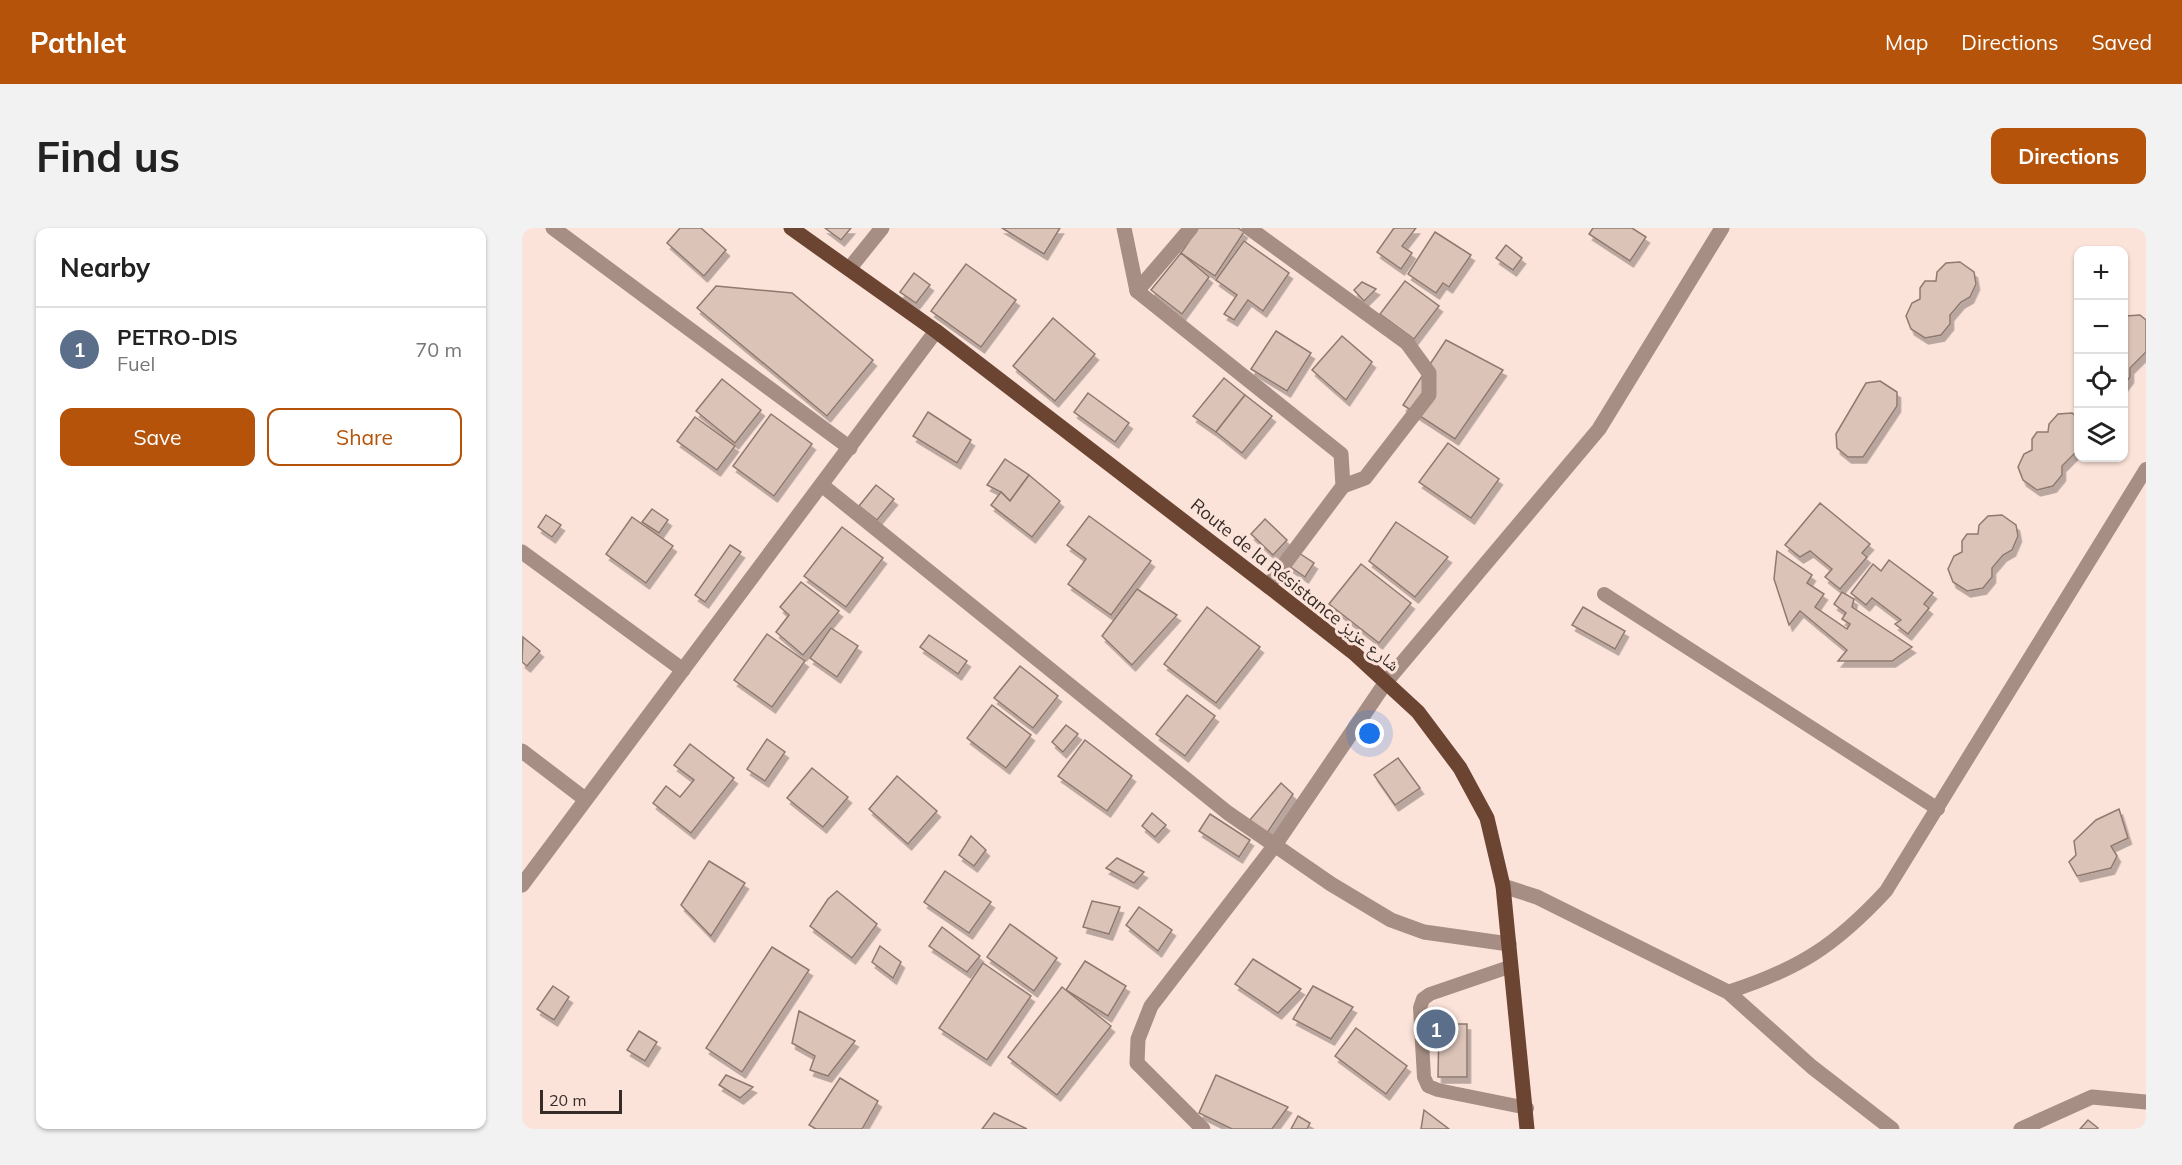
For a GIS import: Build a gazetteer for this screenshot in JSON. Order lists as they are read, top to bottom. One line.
{"streets":{"main road":["Route de la Résistance شارع عزيز"]},"scale_bar":"20 m","page":{"header":"Pathlet","nav":["Map","Directions","Saved"],"buttons":["Directions",["Save","Share"]],"title":"Find us","heading":"Nearby","map_buttons":["+","−"],"list":[{"mark":"1","name":"PETRO-DIS","note":"Fuel","value":"70 m"}],"pins":"1","scale":"20 m"}}
